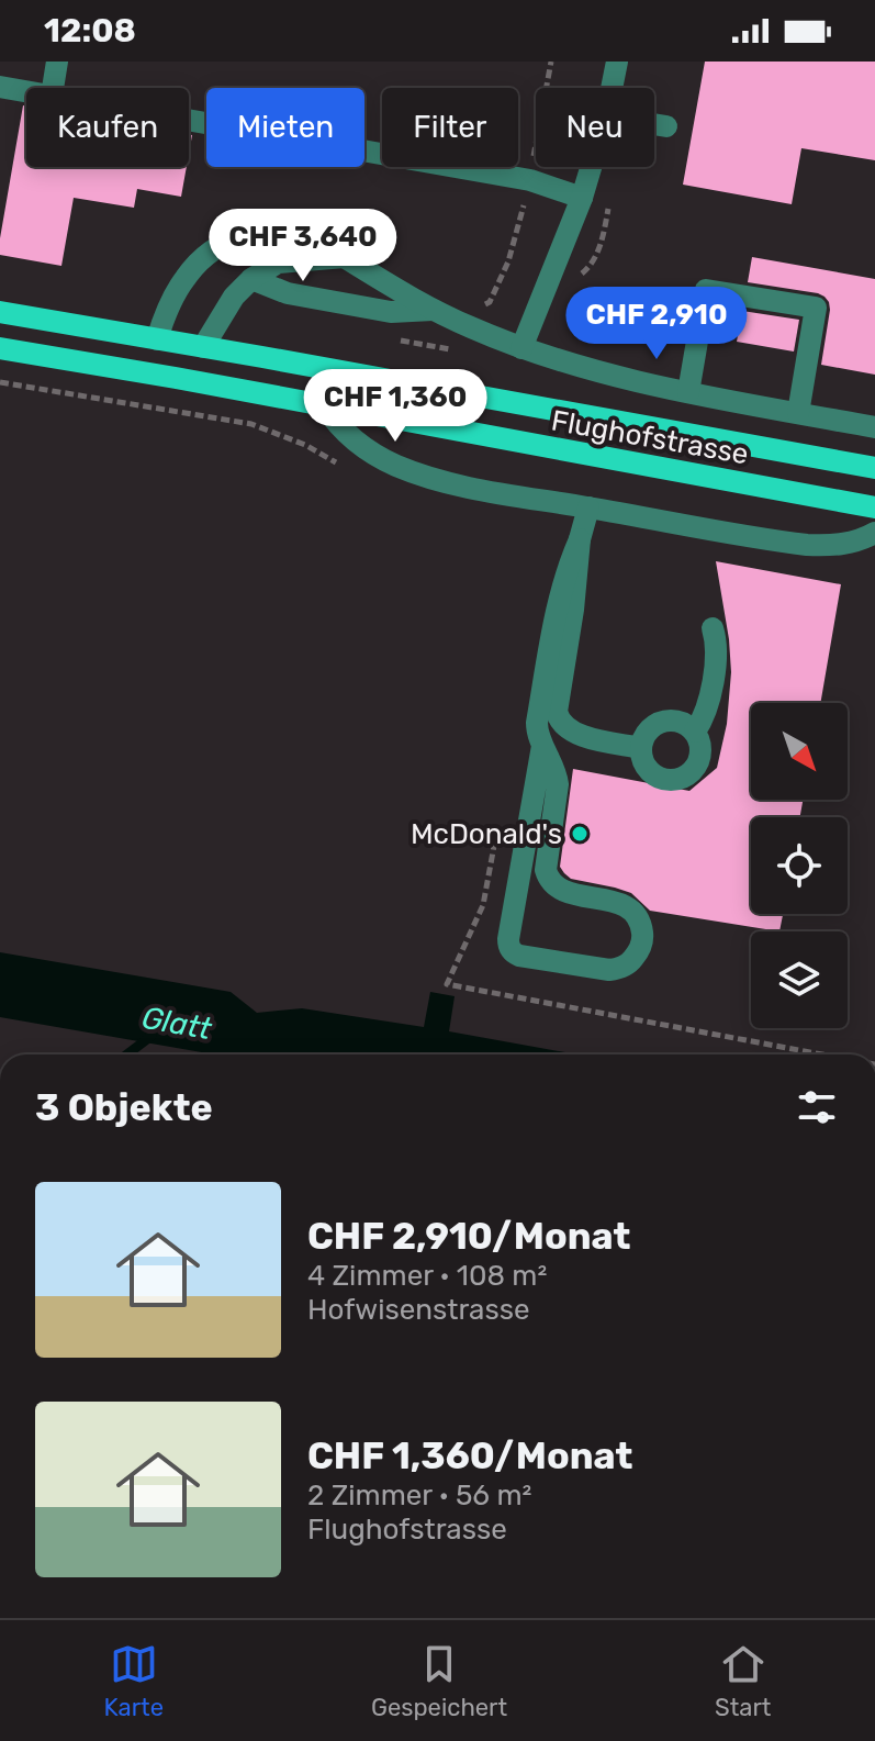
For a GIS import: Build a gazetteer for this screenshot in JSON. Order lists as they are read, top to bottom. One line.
{"streets":{"main road":["Flughofstrasse"]},"water":["Glatt"],"places":["McDonald's"],"north":"bottom right","page":{"status":"12:08","chip":["Kaufen","Mieten","Filter","Neu"],"price":["CHF 3,640","CHF 2,910","CHF 1,360"],"heading":"3 Objekte","list":[{"name":"CHF 2,910/Monat","note":"4 Zimmer · 108 m² · Hofwisenstrasse"},{"name":"CHF 1,360/Monat","note":"2 Zimmer · 56 m² · Flughofstrasse"}],"tabs":["Karte","Gespeichert","Start"]}}
